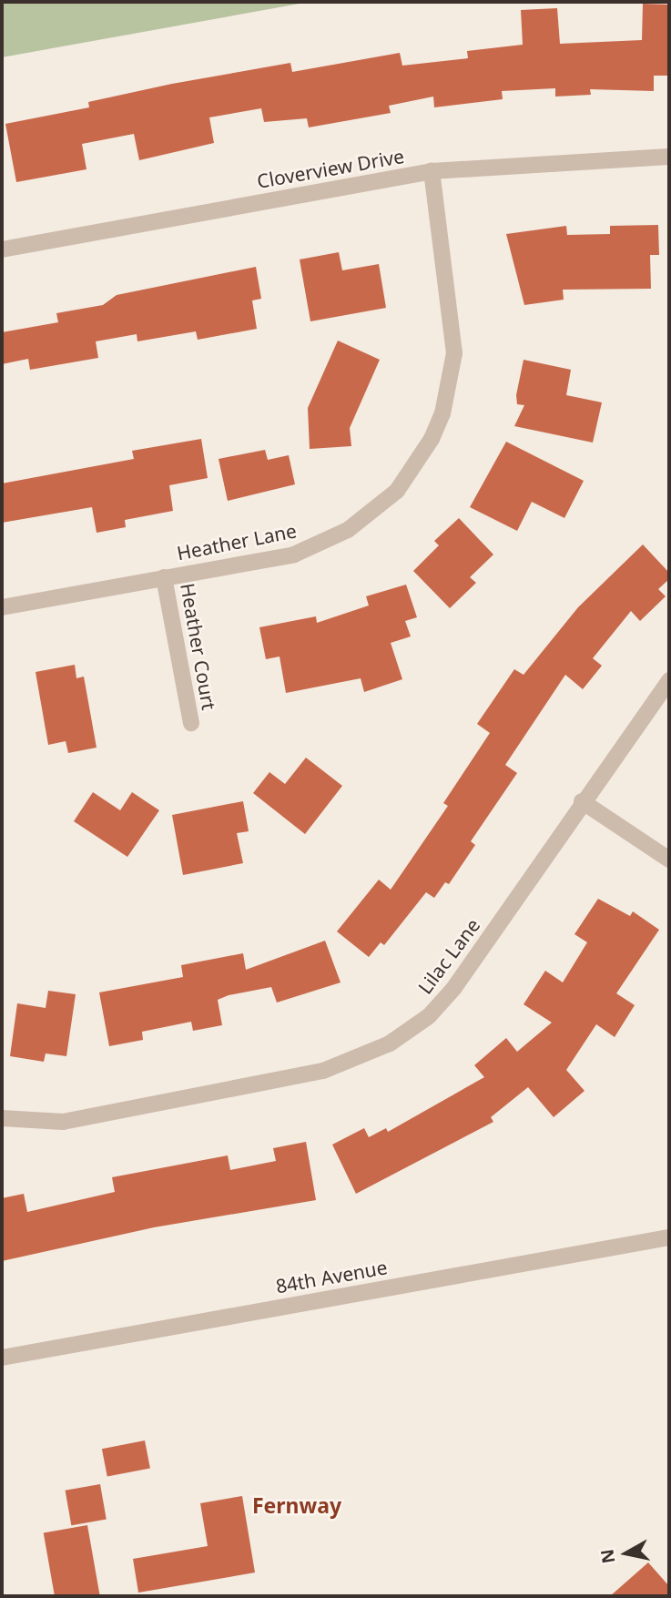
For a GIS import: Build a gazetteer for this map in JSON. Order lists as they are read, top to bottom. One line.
{"streets":{"street":["Cloverview Drive","Heather Lane","Heather Court","Lilac Lane","84th Avenue"]},"crossings":[["Cloverview Drive","Heather Lane"],["Heather Lane","Heather Court"]],"districts":["Fernway"],"north":"left"}
